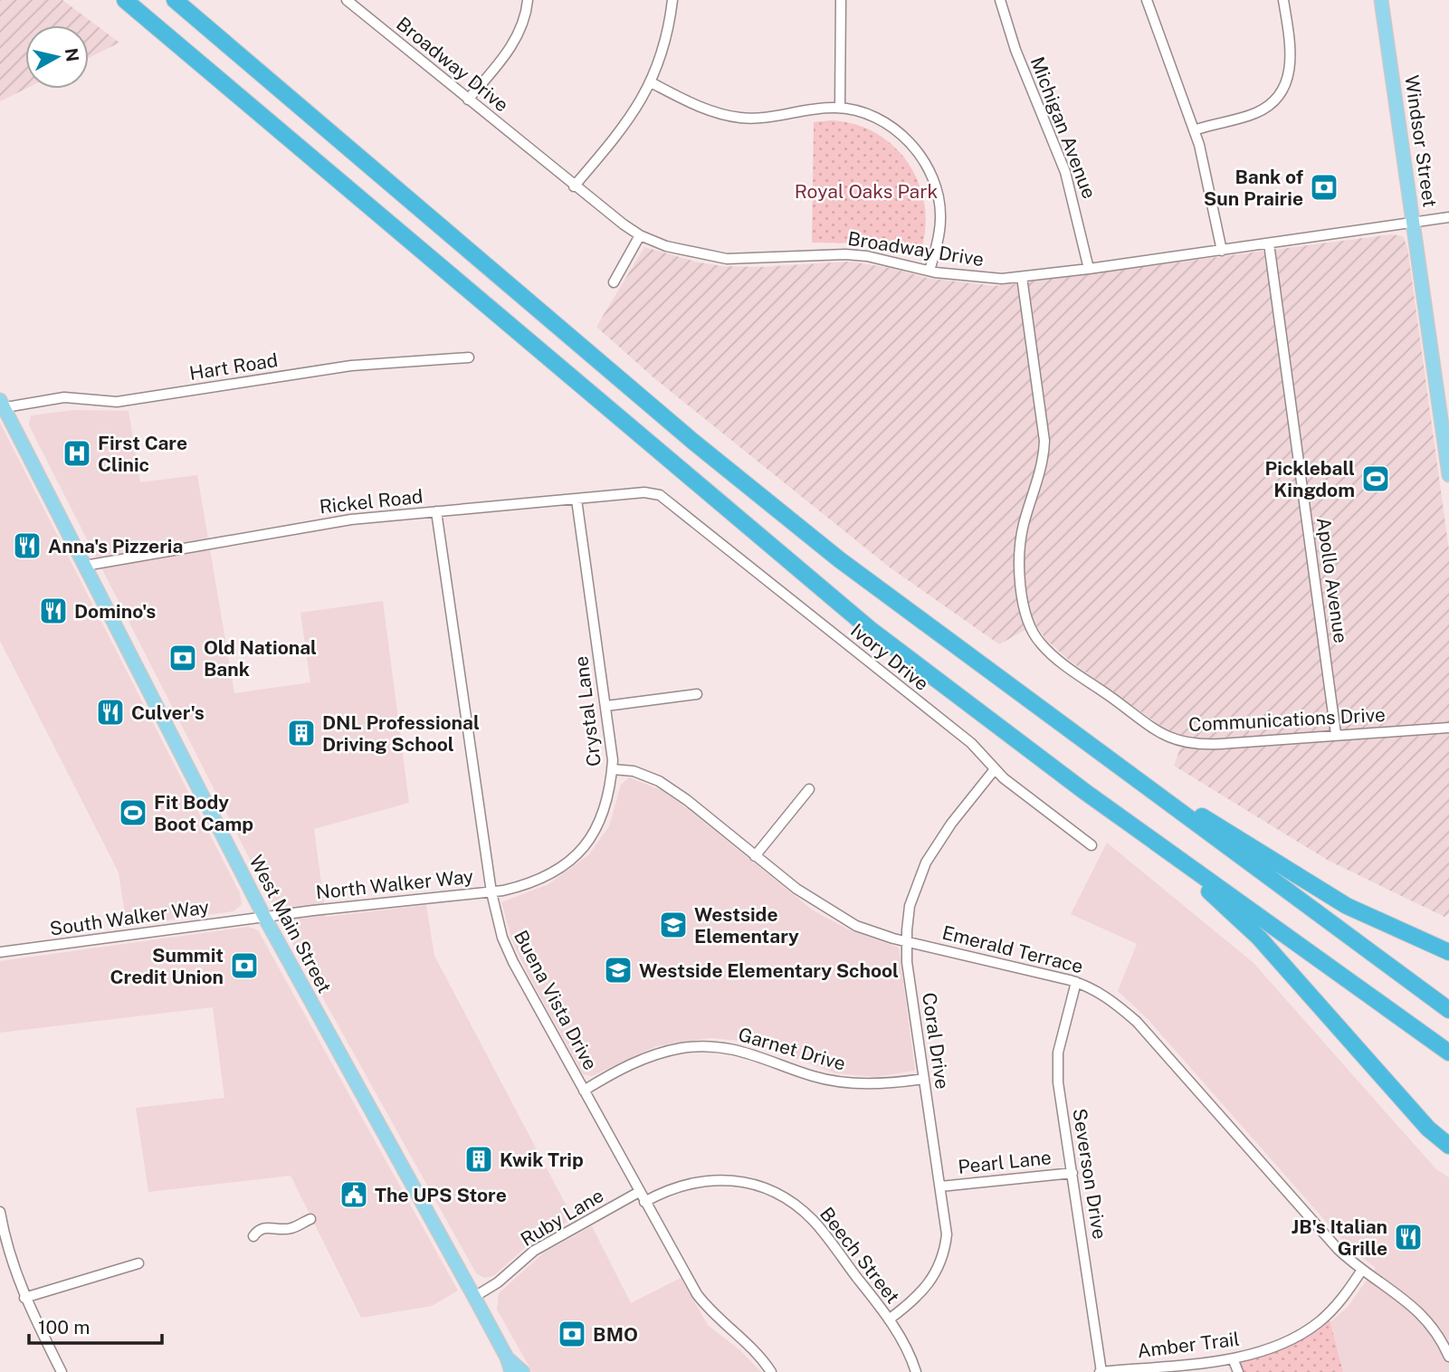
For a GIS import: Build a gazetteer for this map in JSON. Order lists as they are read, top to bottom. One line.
{"streets":{"main road":["Windsor Street","West Main Street"],"street":["Broadway Drive","Michigan Avenue","Hart Road","Rickel Road","Apollo Avenue","Ivory Drive","Crystal Lane","Communications Drive","North Walker Way","South Walker Way","Emerald Terrace","Buena Vista Drive","Coral Drive","Garnet Drive","Pearl Lane","Severson Drive","Ruby Lane","Beech Street","Amber Trail"]},"crossings":[["Broadway Drive","Michigan Avenue"],["Broadway Drive","Windsor Street"],["Broadway Drive","Apollo Avenue"],["Broadway Drive","Communications Drive"],["Hart Road","West Main Street"],["Rickel Road","Ivory Drive"],["Rickel Road","Crystal Lane"],["Rickel Road","West Main Street"],["Rickel Road","Buena Vista Drive"],["Apollo Avenue","Communications Drive"],["Ivory Drive","Coral Drive"],["Crystal Lane","North Walker Way"],["Crystal Lane","Emerald Terrace"],["Crystal Lane","Buena Vista Drive"],["North Walker Way","South Walker Way"],["North Walker Way","West Main Street"],["North Walker Way","Buena Vista Drive"],["South Walker Way","West Main Street"],["West Main Street","Ruby Lane"],["Emerald Terrace","Coral Drive"],["Emerald Terrace","Severson Drive"],["Emerald Terrace","Amber Trail"],["Buena Vista Drive","Garnet Drive"],["Buena Vista Drive","Ruby Lane"],["Buena Vista Drive","Beech Street"],["Coral Drive","Garnet Drive"],["Coral Drive","Pearl Lane"],["Coral Drive","Beech Street"],["Pearl Lane","Severson Drive"],["Severson Drive","Amber Trail"]],"parks":["Royal Oaks Park"],"places":{"bank":["Bank of Sun Prairie","Old National Bank","Summit Credit Union","BMO"],"hospital":["First Care Clinic"],"sports":["Pickleball Kingdom","Fit Body Boot Camp"],"restaurant":["Anna's Pizzeria","Domino's","Culver's","JB's Italian Grille"],"building":["DNL Professional Driving School","Kwik Trip"],"school or university":["Westside Elementary","Westside Elementary School"],"public building":["The UPS Store"]},"scale_bar":"100 m","north":"right"}
